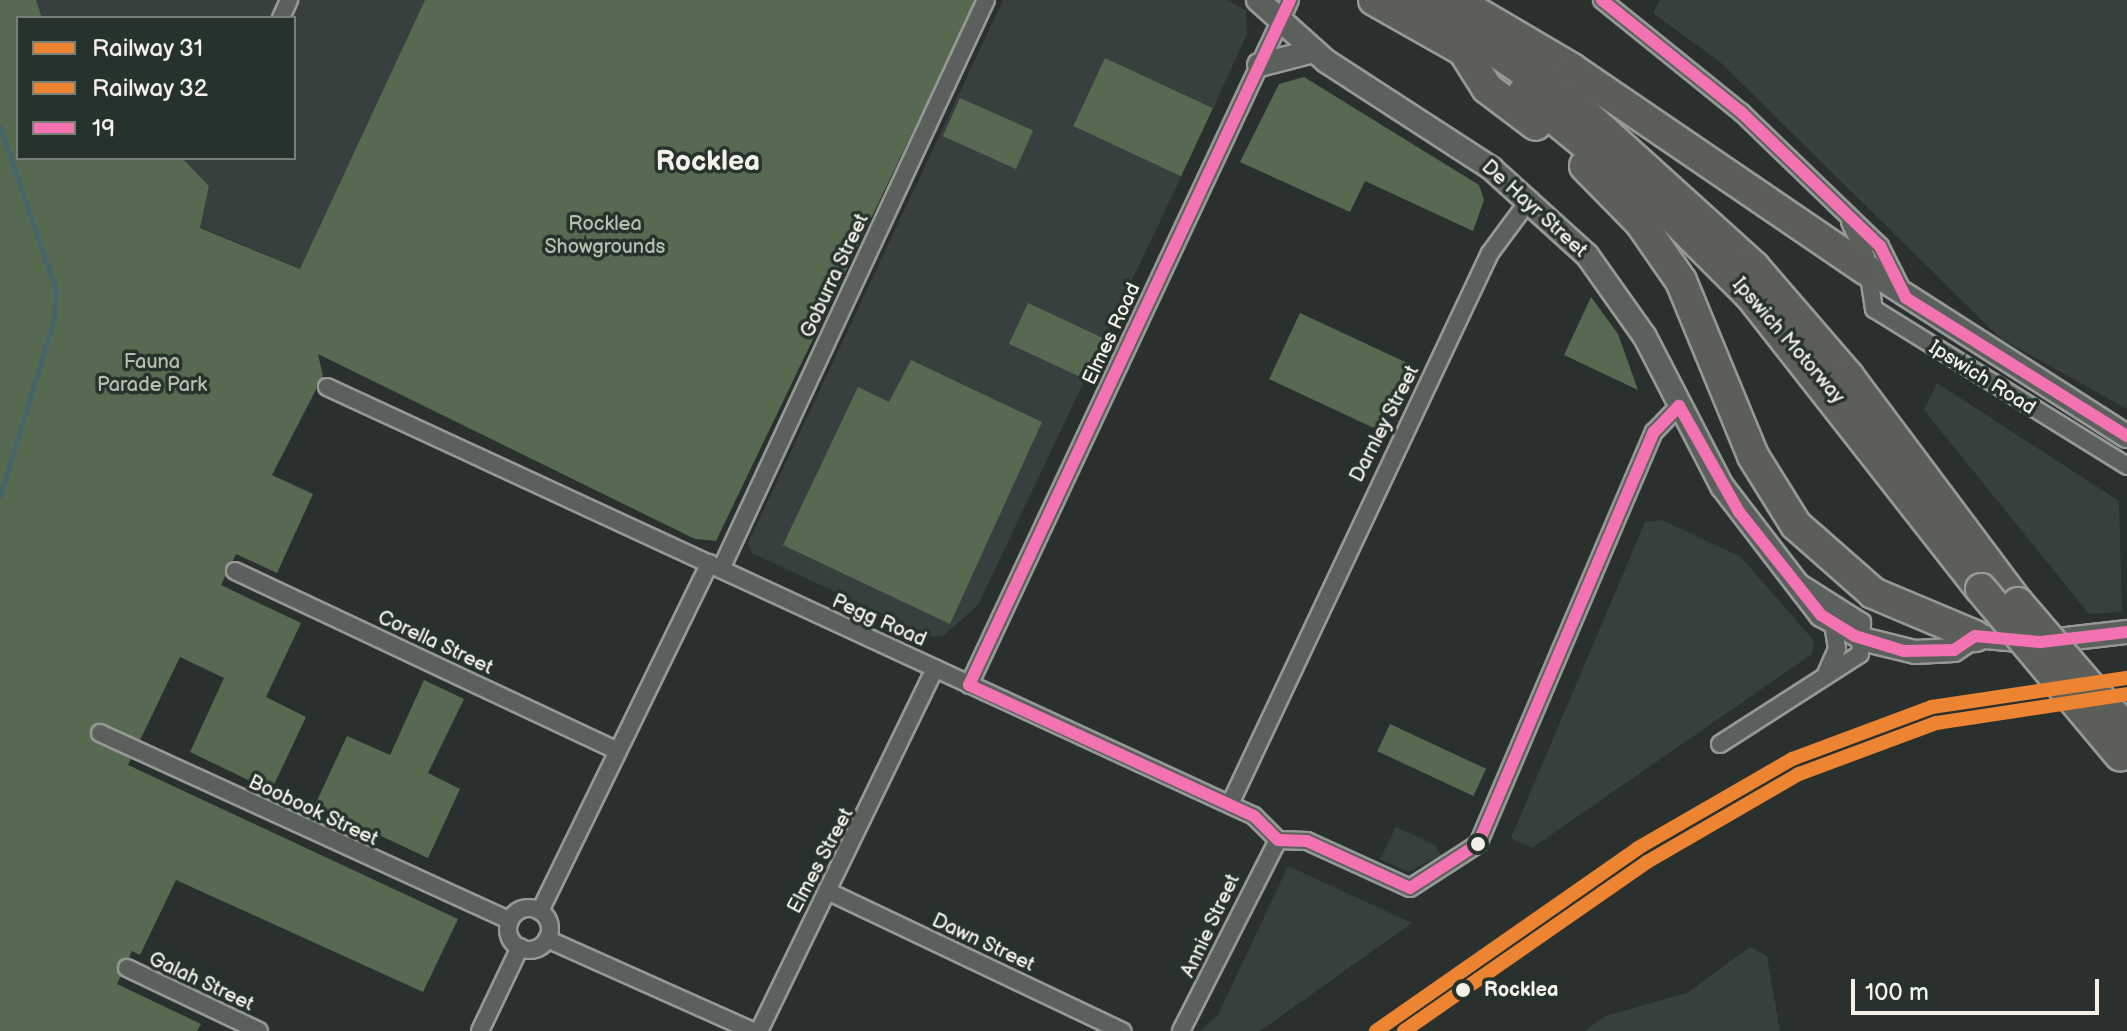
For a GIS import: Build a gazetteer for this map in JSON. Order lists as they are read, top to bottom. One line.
{"streets":{"highway":["Ipswich Motorway"],"street":["De Hayr Street","Goburra Street","Elmes Road","Ipswich Road","Darnley Street","Pegg Road","Corella Street","Boobook Street","Elmes Street","Annie Street","Dawn Street","Galah Street"]},"crossings":[["De Hayr Street","Elmes Road"],["De Hayr Street","Darnley Street"],["Goburra Street","Pegg Road"],["Goburra Street","Corella Street"],["Goburra Street","Boobook Street"],["Elmes Road","Pegg Road"],["Darnley Street","Pegg Road"],["Pegg Road","Elmes Street"],["Pegg Road","Annie Street"],["Elmes Street","Dawn Street"]],"districts":["Rocklea"],"parks":["Rocklea Showgrounds","Fauna Parade Park"],"places":["Rocklea"],"lines":["transit line 19","rail line 31","rail line 32"],"legend":["Railway 31","Railway 32","19"],"scale_bar":"100 m"}
